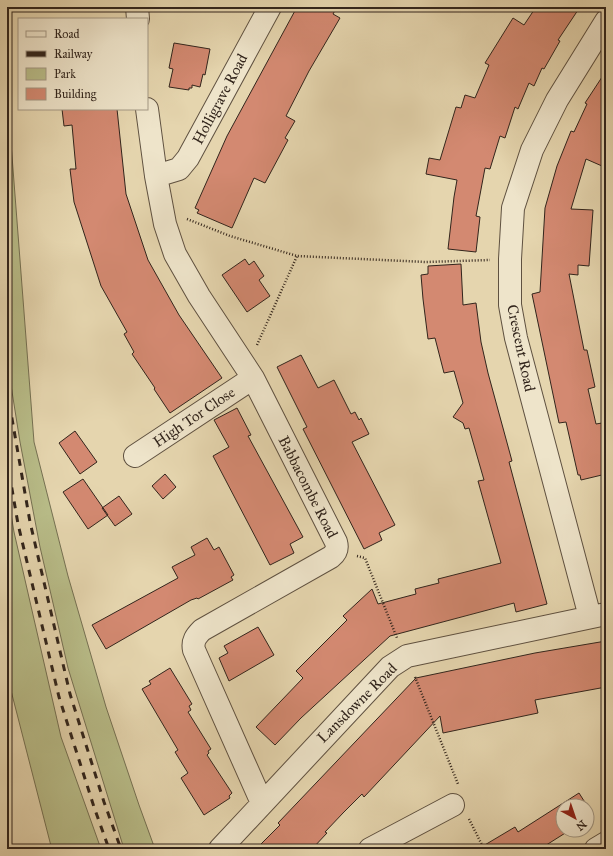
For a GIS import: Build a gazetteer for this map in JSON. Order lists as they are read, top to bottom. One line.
{"streets":{"street":["Holligrave Road","Crescent Road","High Tor Close","Babbacombe Road","Lansdowne Road"]},"crossings":[["Holligrave Road","Babbacombe Road"],["Crescent Road","Lansdowne Road"],["High Tor Close","Babbacombe Road"],["Babbacombe Road","Lansdowne Road"]],"legend":["Road","Railway","Park","Building"],"north":"bottom right"}
